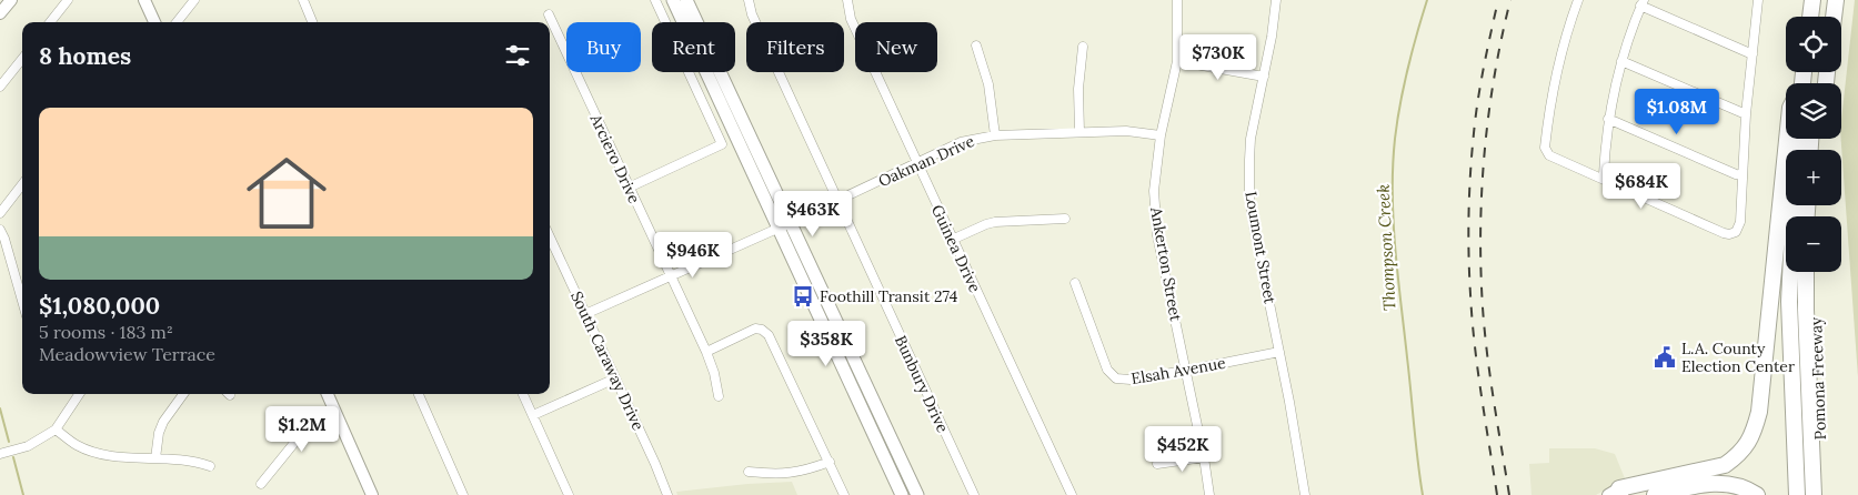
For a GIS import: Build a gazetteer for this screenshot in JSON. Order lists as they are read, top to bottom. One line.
{"streets":{"highway":["Pomona Freeway"],"street":["Arciero Drive","Oakman Drive","Loumont Street","Guinea Drive","Ankerton Street","South Caraway Drive","Elsah Avenue","Bunbury Drive"]},"crossings":[["Arciero Drive","Oakman Drive"],["Oakman Drive","Guinea Drive"],["Oakman Drive","Ankerton Street"],["Oakman Drive","South Caraway Drive"],["Oakman Drive","Bunbury Drive"],["Loumont Street","Elsah Avenue"],["Ankerton Street","Elsah Avenue"]],"water":["Thompson Creek"],"places":{"bus stop":["Foothill Transit 274"],"public building":["L.A. County Election Center"]},"page":{"map_buttons":["+","−"],"chip":["Buy","Rent","Filters","New"],"heading":"8 homes","price":["$730K","$1.08M","$684K","$463K","$946K","$358K","$1.2M","$452K"],"list":[{"name":"$1,080,000","note":"5 rooms · 183 m² · Meadowview Terrace"}]}}
